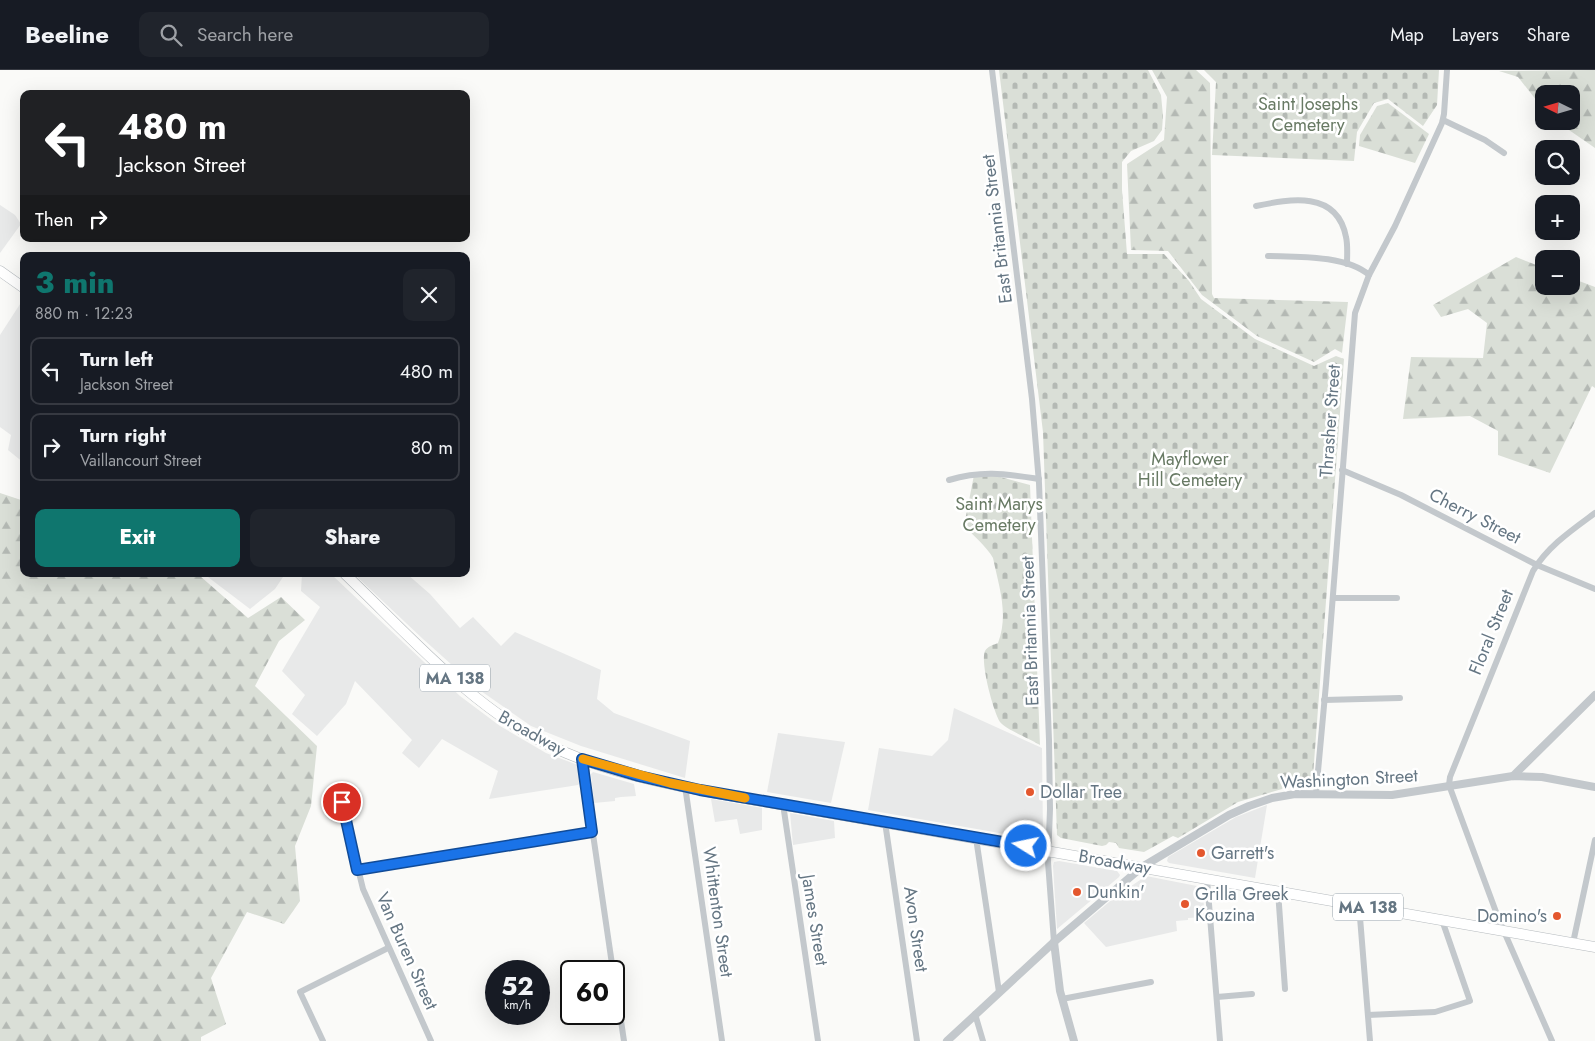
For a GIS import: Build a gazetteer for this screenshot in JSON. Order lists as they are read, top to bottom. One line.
{"streets":{"main road":["MA 138","Broadway"],"street":["East Britannia Street","Thrasher Street","Cherry Street","Floral Street","Washington Street","Whittenton Street","James Street","Avon Street","Van Buren Street"]},"crossings":[["East Britannia Street","Broadway"],["East Britannia Street","Washington Street"],["Thrasher Street","Cherry Street"],["Thrasher Street","Washington Street"],["Cherry Street","Floral Street"],["Floral Street","Washington Street"],["Broadway","Washington Street"],["Broadway","Whittenton Street"],["Broadway","James Street"],["Broadway","Avon Street"]],"parks":["Saint Josephs Cemetery","Mayflower Hill Cemetery","Saint Marys Cemetery"],"places":["Dollar Tree","Garrett's","Dunkin'","Grilla Greek Kouzina","Domino's"],"north":"left","page":{"header":"Beeline","search":"Search here","nav":["Map","Layers","Share"],"map_buttons":["+","−"],"turn":["480 m","Jackson Street"],"then":"Then","heading":["3 min","880 m · 12:23"],"list":[{"name":"Turn left","note":"Jackson Street","value":"480 m"},{"name":"Turn right","note":"Vaillancourt Street","value":"80 m"}],"buttons":["Exit","Share"],"speed":"52 km/h","limit":"60"}}
